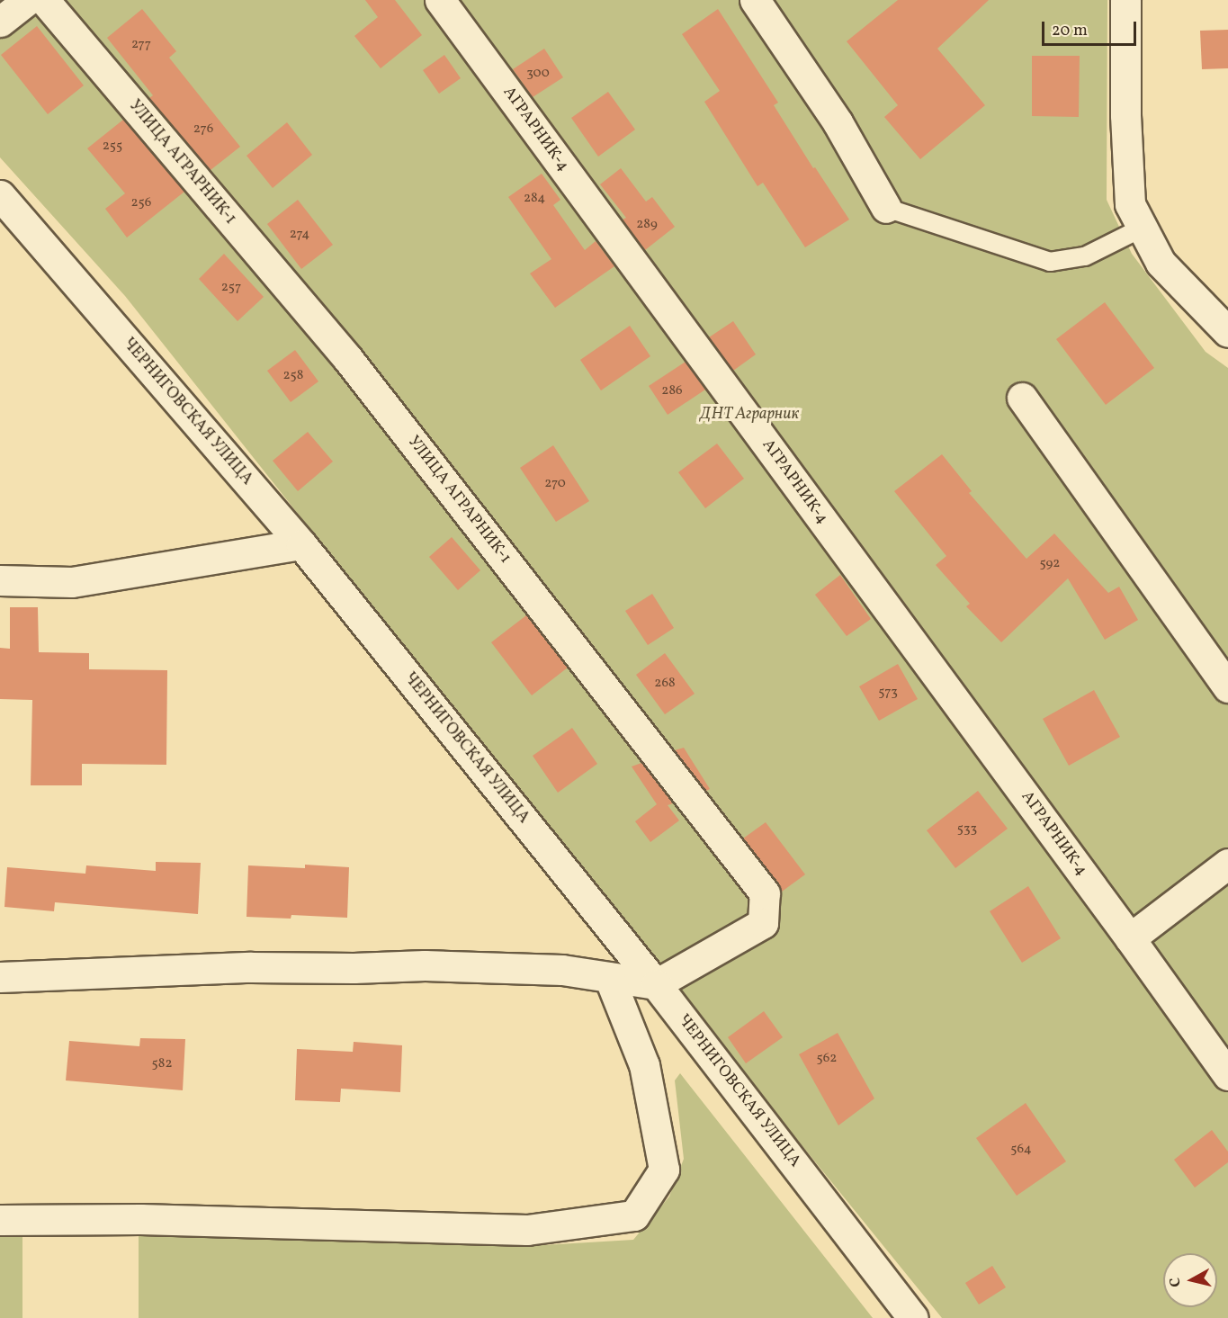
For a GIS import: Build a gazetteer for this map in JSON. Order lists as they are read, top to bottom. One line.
{"streets":{"street":["АГРАРНИК-4","УЛИЦА АГРАРНИК-1","ЧЕРНИГОВСКАЯ УЛИЦА"]},"crossings":[["УЛИЦА АГРАРНИК-1","ЧЕРНИГОВСКАЯ УЛИЦА"]],"parks":["ДНТ Аграрник"],"house_numbers":["277","300","276","255","284","256","289","274","257","258","286","270","592","268","573","533","562","582","564"],"scale_bar":"20 m","north":"left"}
